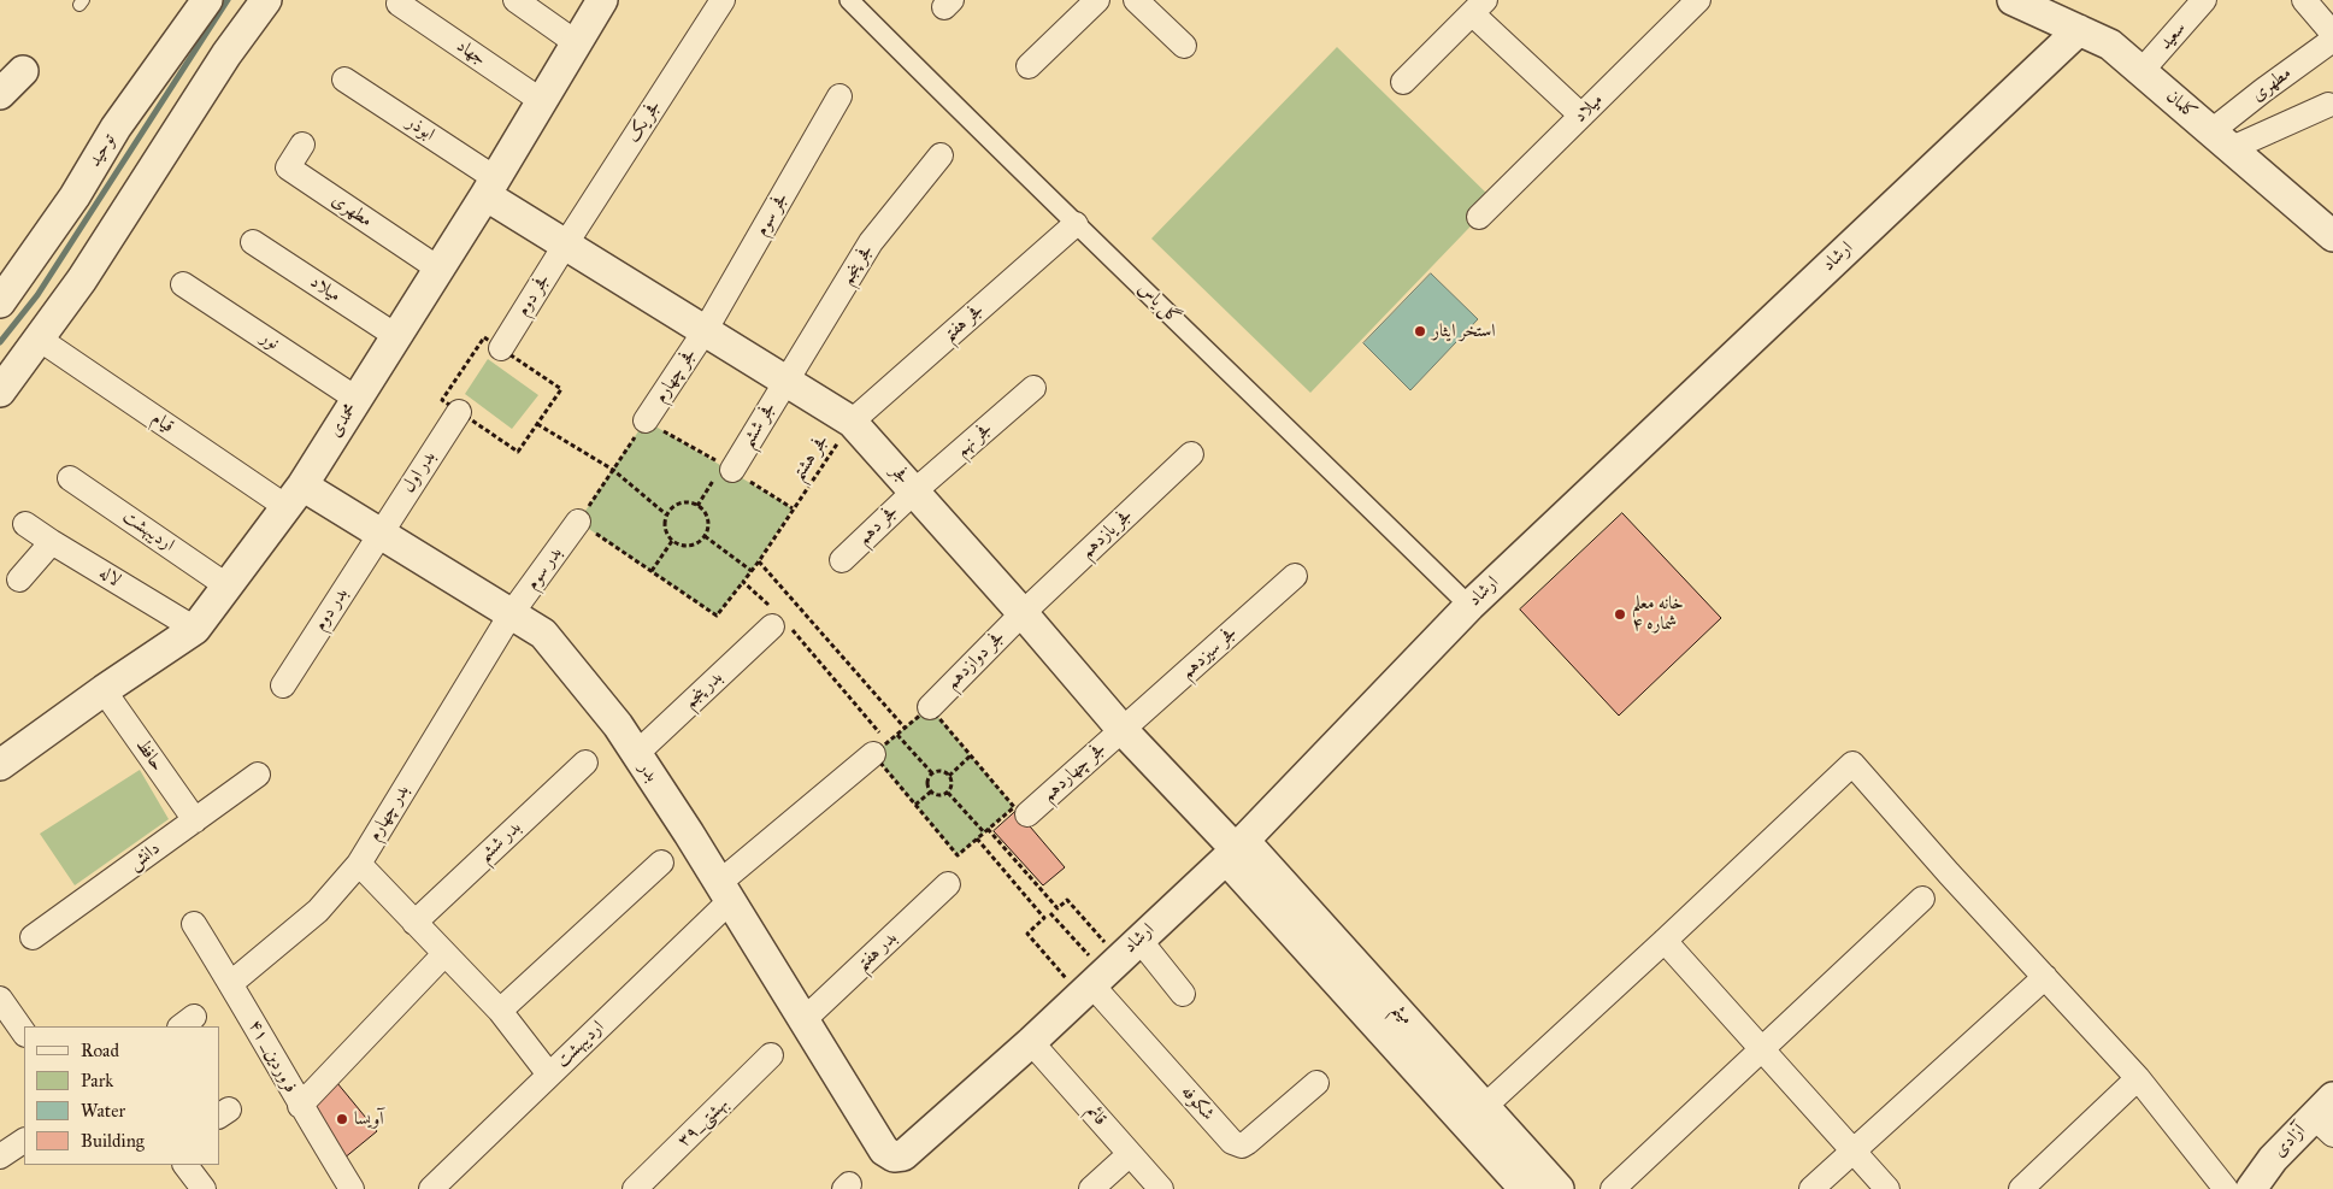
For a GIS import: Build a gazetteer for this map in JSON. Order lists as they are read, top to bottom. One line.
{"streets":{"street":["سعید","جهاد","مطهری","کلمان","میلاد","فجر یک","ابوذر","توحید","فجر سوم","ارشاد","فجر پنجم","فجر دوم","گل یاس","فجر هفتم","نور","فجر چهارم","محمدی","قیام","فجر ششم","فجر نهم","بدر اول","فجر","فجر دهم","اردیبهشت","فجر یازدهم","بدر سوم","لاله","بدر دوم","فجر سیزدهم","فجر دوازدهم","بدر پنجم","حافظ","بدر","فجر چهاردهم","بدر چهارم","بدر ششم","دانش","بدر هفتم","میثم","۴۱ _فروردین","شکوفه","قائم","۳۹_بهشتی","آزادی"],"path":["فجر هشتم"]},"crossings":[["سعید","کلمان"],["جهاد","محمدی"],["مطهری","کلمان"],["مطهری","محمدی"],["کلمان","ارشاد"],["میلاد","محمدی"],["فجر یک","فجر دوم"],["فجر یک","فجر"],["ابوذر","محمدی"],["ابوذر","فجر"],["فجر سوم","فجر چهارم"],["فجر سوم","فجر"],["ارشاد","گل یاس"],["ارشاد","فجر"],["ارشاد","بدر"],["ارشاد","میثم"],["ارشاد","شکوفه"],["ارشاد","قائم"],["فجر پنجم","فجر ششم"],["فجر پنجم","فجر"],["فجر دوم","فجر"],["گل یاس","فجر هفتم"],["فجر هفتم","فجر هشتم"],["فجر هفتم","فجر"],["نور","محمدی"],["فجر چهارم","فجر"],["محمدی","قیام"],["محمدی","فجر"],["محمدی","اردیبهشت"],["محمدی","لاله"],["محمدی","حافظ"],["محمدی","بدر"],["قیام","بدر"],["فجر ششم","فجر"],["فجر نهم","فجر"],["فجر نهم","فجر دهم"],["فجر هشتم","فجر"],["بدر اول","بدر دوم"],["بدر اول","بدر"],["فجر","فجر دهم"],["فجر","فجر یازدهم"],["فجر","فجر سیزدهم"],["فجر","فجر دوازدهم"],["فجر","فجر چهاردهم"],["فجر","میثم"],["اردیبهشت","بدر"],["فجر یازدهم","فجر دوازدهم"],["بدر سوم","بدر"],["بدر سوم","بدر چهارم"],["بدر دوم","بدر"],["فجر سیزدهم","فجر چهاردهم"],["بدر پنجم","بدر"],["حافظ","دانش"],["بدر","بدر چهارم"],["بدر","بدر هفتم"],["بدر چهارم","۴۱ _فروردین"]],"places":["استخر ایثار","خانه معلم شماره ۴","آویسا"],"legend":["Road","Park","Water","Building"]}
